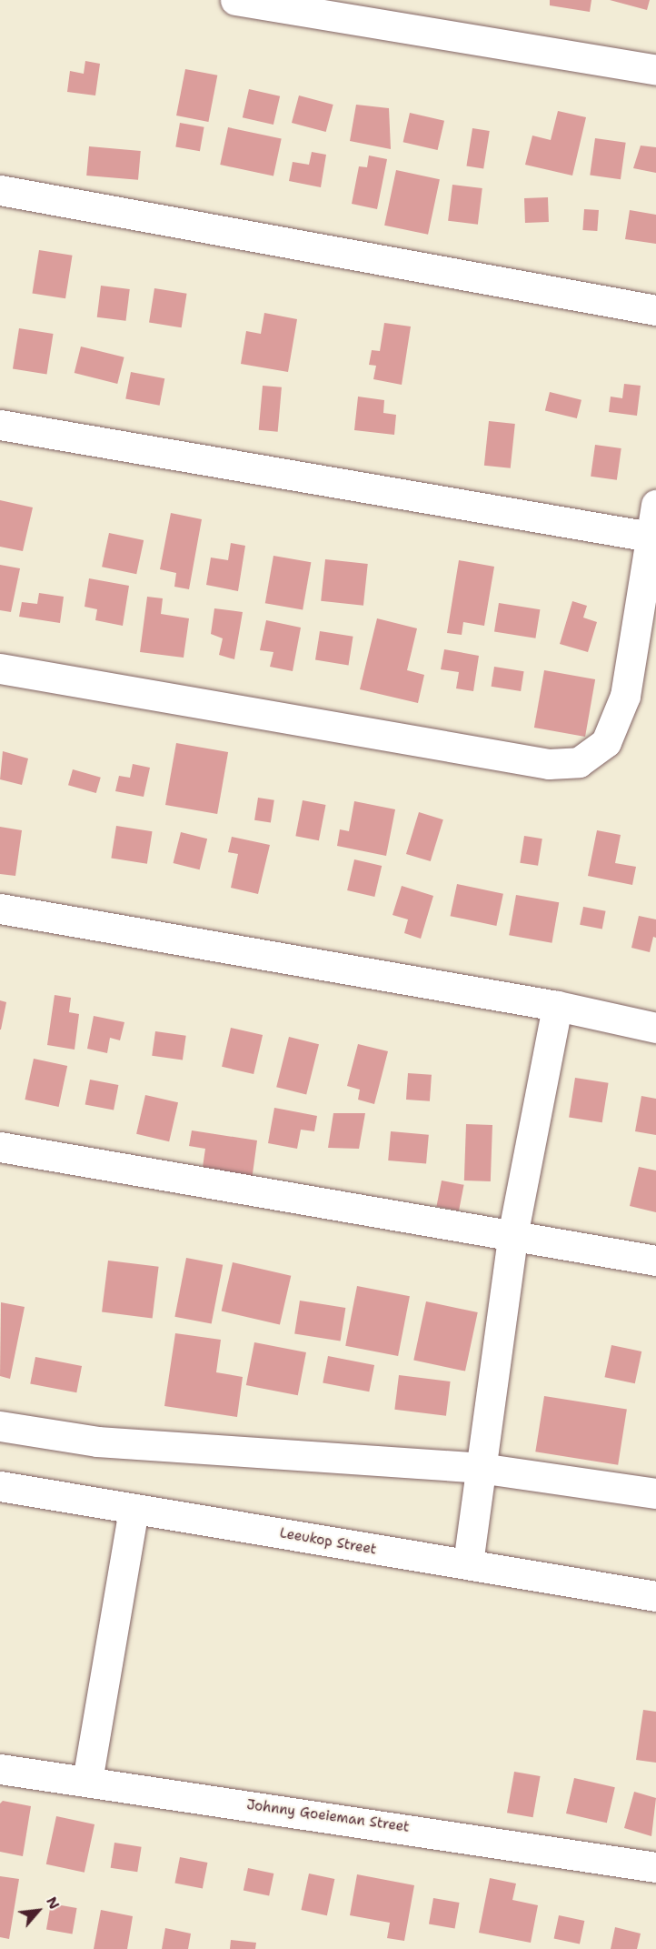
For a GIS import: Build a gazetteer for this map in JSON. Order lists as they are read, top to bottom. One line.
{"streets":{"street":["Leeukop Street","Johnny Goeieman Street"]},"north":"top right"}
